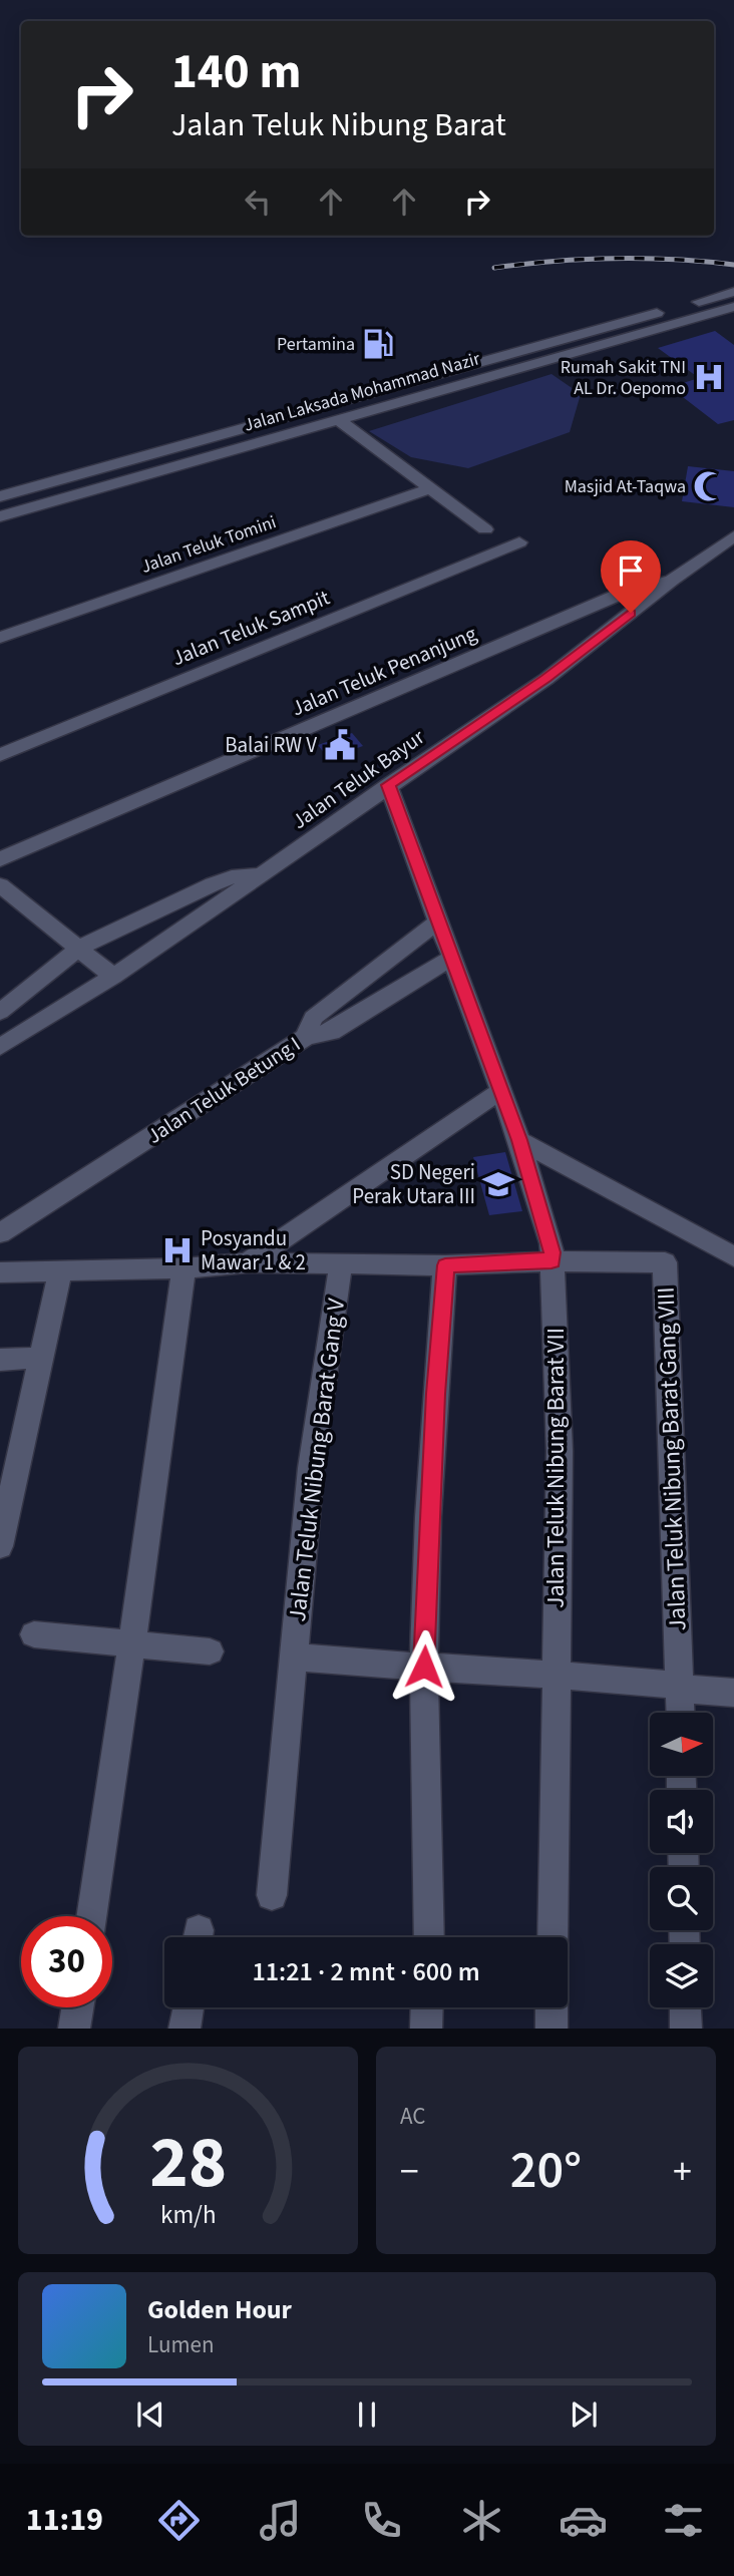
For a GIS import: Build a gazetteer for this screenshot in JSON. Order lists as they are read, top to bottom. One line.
{"streets":{"street":["Jalan Laksada Mohammad Nazir","Jalan Teluk Tomini","Jalan Teluk Sampit","Jalan Teluk Penanjung","Jalan Teluk Bayur","Jalan Teluk Betung I","Jalan Teluk Nibung Barat Gang VIII","Jalan Teluk Nibung Barat Gang V","Jalan Teluk Nibung Barat VII"]},"crossings":[["Jalan Teluk Penanjung","Jalan Teluk Bayur"],["Jalan Teluk Bayur","Jalan Teluk Nibung Barat VII"],["Jalan Teluk Betung I","Jalan Teluk Nibung Barat VII"],["Jalan Teluk Nibung Barat Gang VIII","Jalan Teluk Nibung Barat VII"]],"places":{"fuel station":["Pertamina"],"hospital":["Rumah Sakit TNI AL Dr. Oepomo","Posyandu Mawar 1 & 2"],"mosque":["Masjid At-Taqwa"],"public building":["Balai RW V"],"school or university":["SD Negeri Perak Utara III"]},"north":"right","page":{"turn":["140 m","Jalan Teluk Nibung Barat"],"limit":"30","trip":"11:21 · 2 mnt · 600 m","tile":"AC","heat":["−","20°","+"],"song":["Golden Hour","Lumen"],"tabs":"11:19","gauge":["28","km/h"]}}
